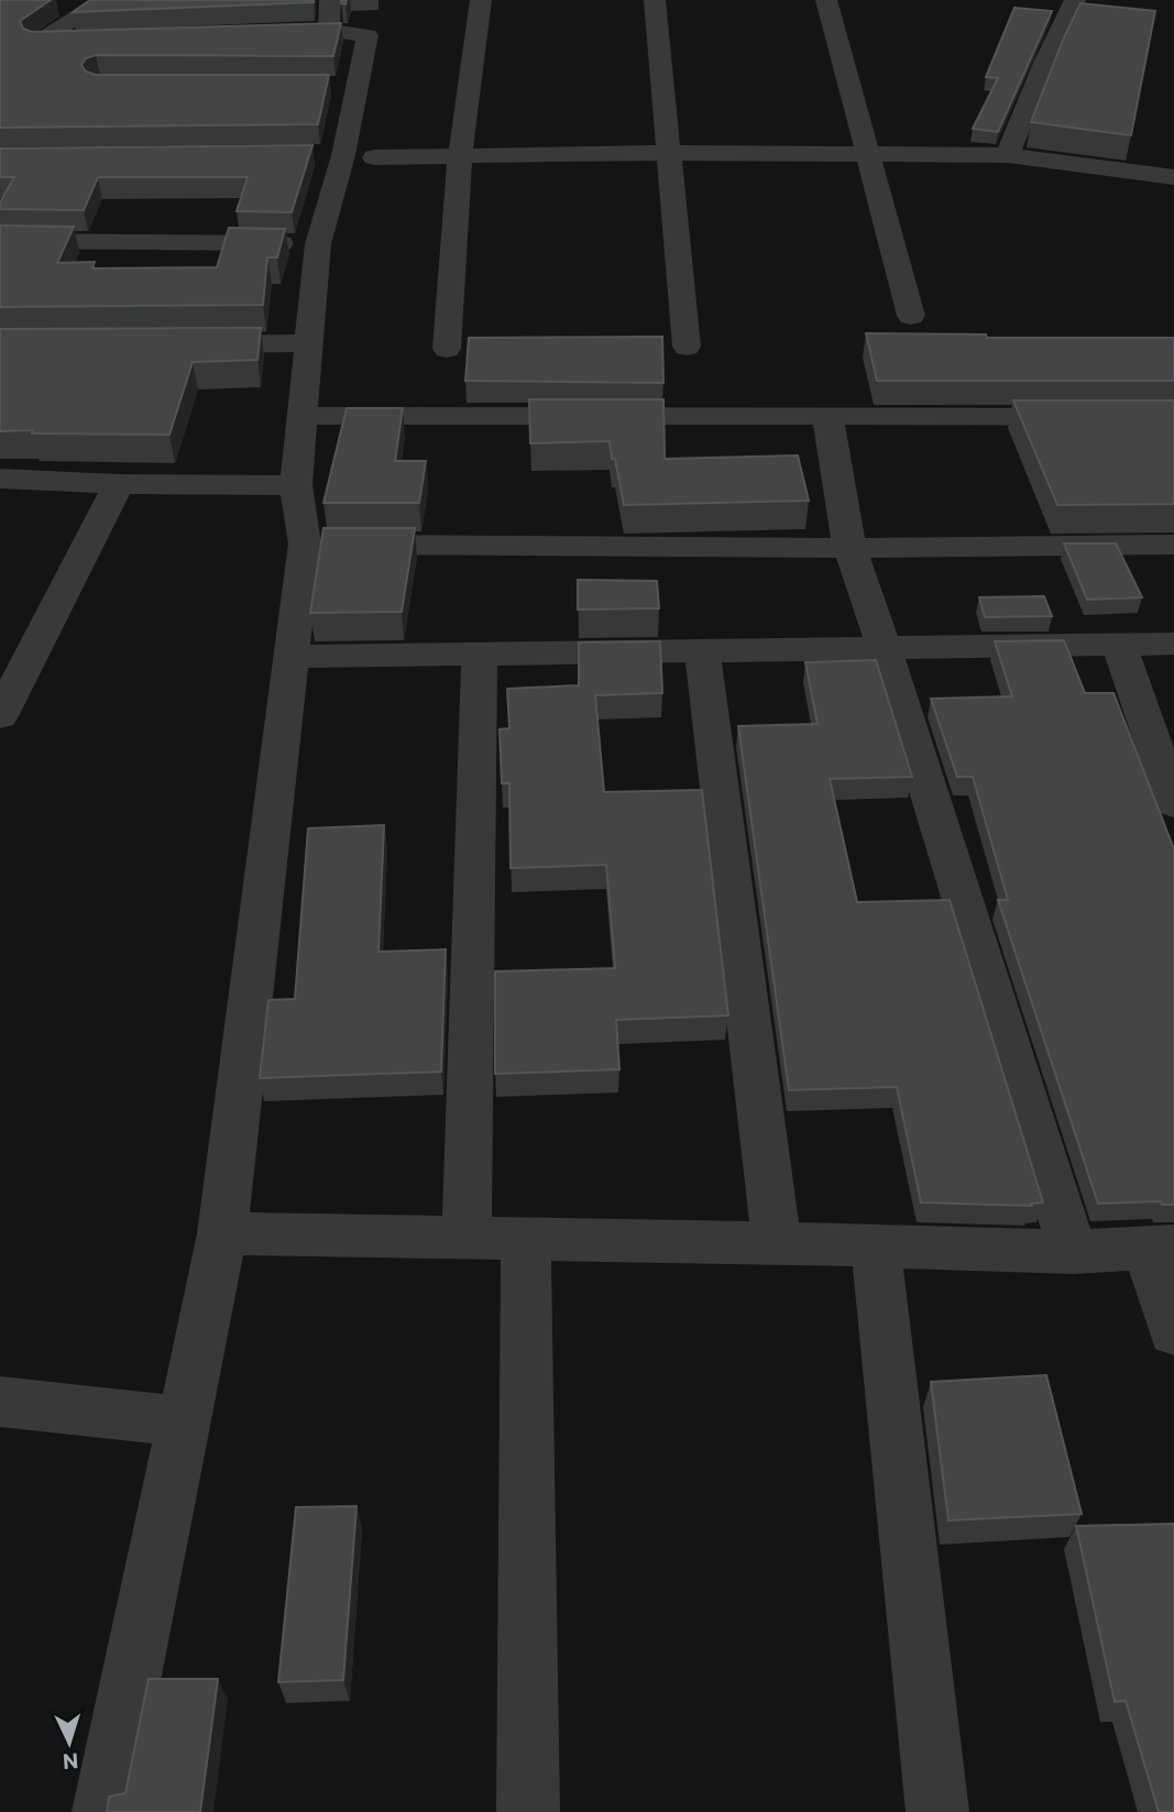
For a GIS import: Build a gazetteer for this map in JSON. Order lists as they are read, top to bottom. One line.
{"north":"bottom"}
